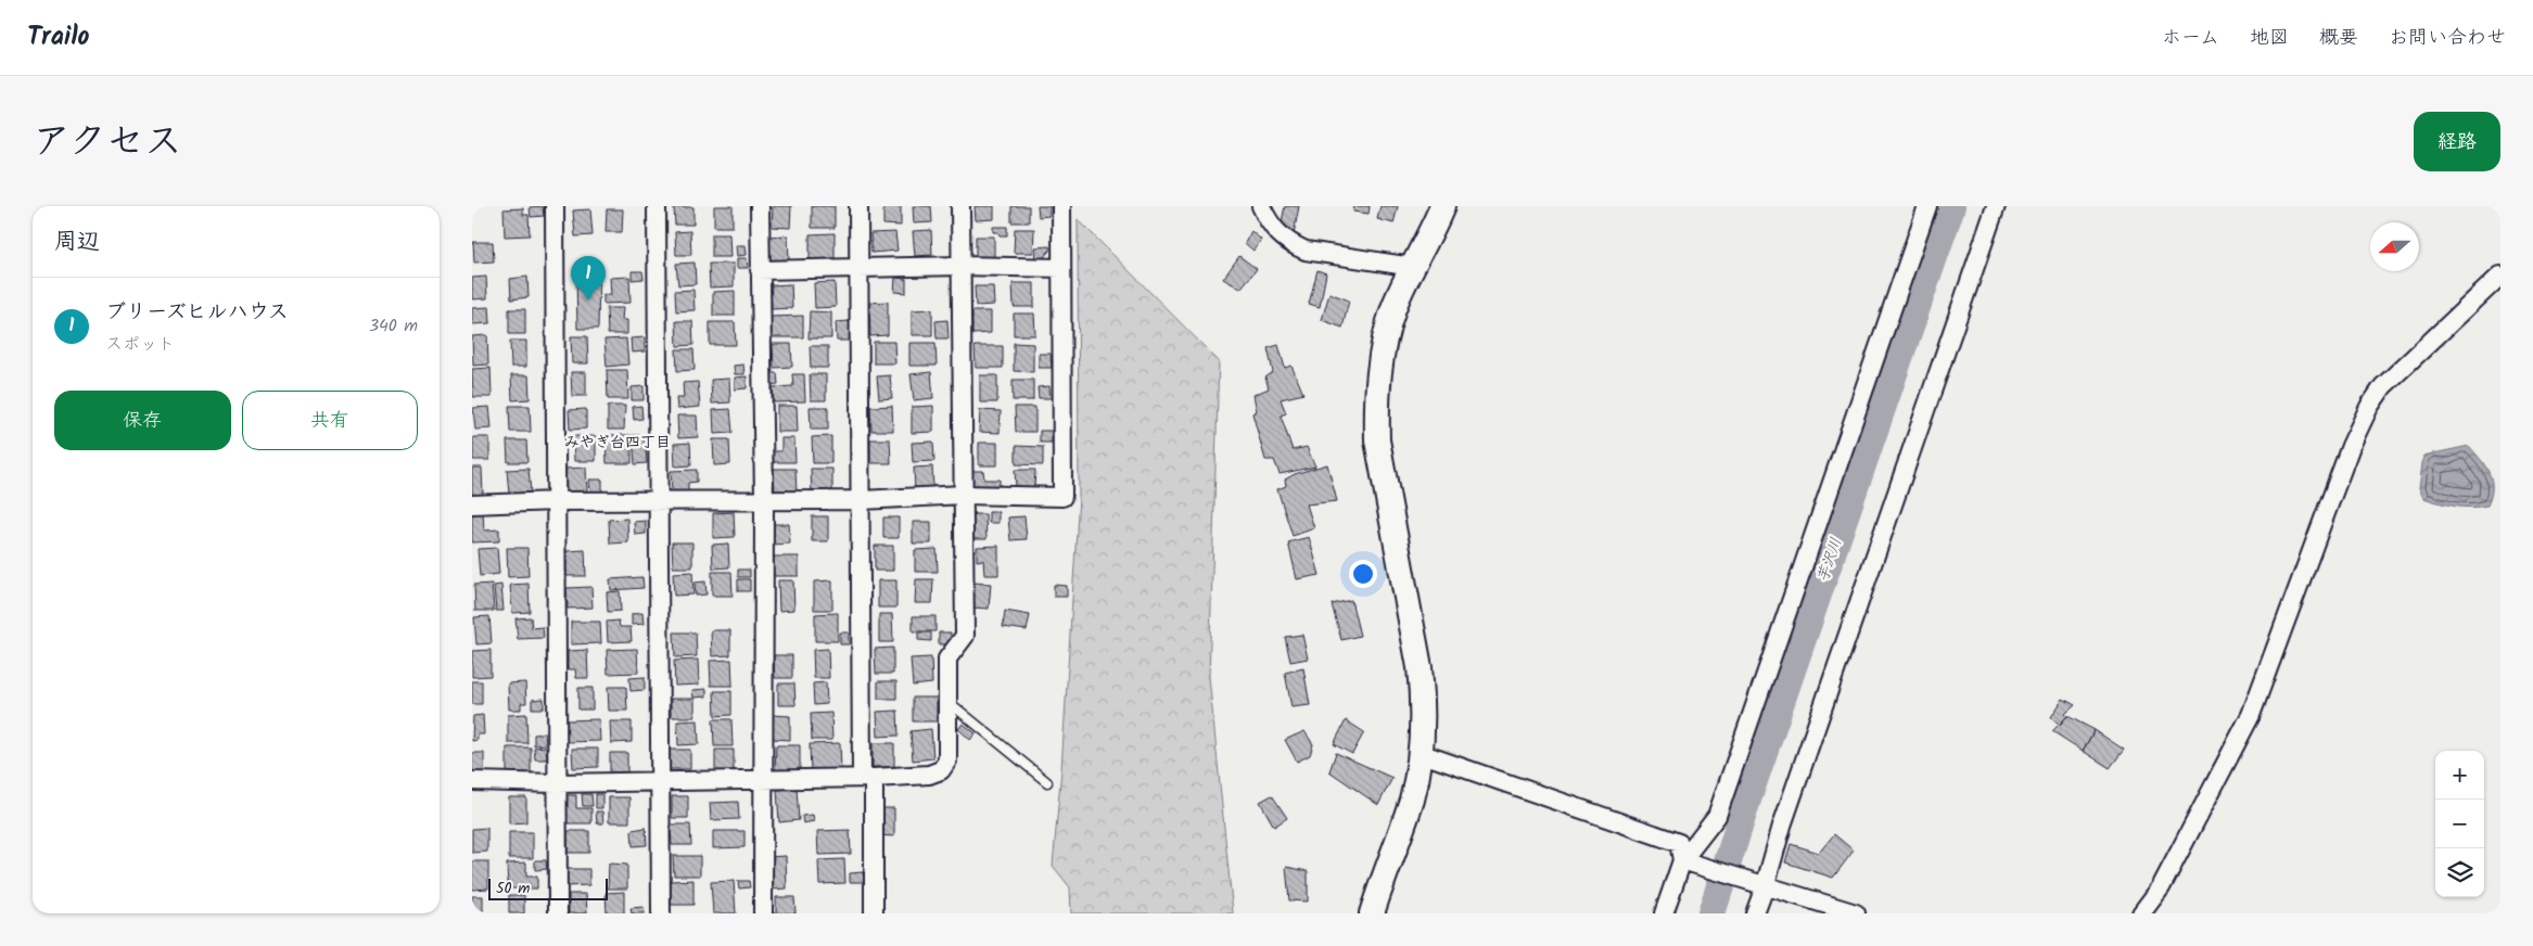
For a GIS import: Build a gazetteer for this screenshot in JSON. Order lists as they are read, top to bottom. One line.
{"districts":["みやぎ台四丁目"],"water":["芋沢川"],"scale_bar":"50 m","north":"left","page":{"header":"Trailo","nav":["ホーム","地図","概要","お問い合わせ"],"title":"アクセス","buttons":["経路",["保存","共有"]],"heading":"周辺","pins":"1","list":[{"mark":"1","name":"ブリーズヒルハウス","note":"スポット","value":"340 m"}],"map_buttons":["+","−"],"scale":"50 m"}}
